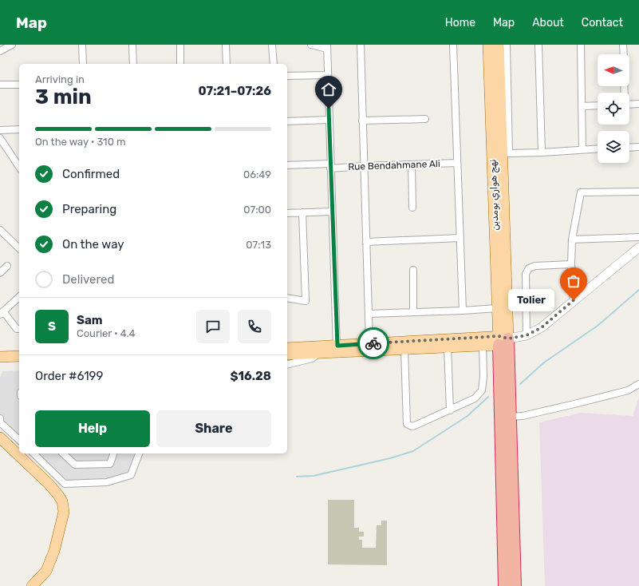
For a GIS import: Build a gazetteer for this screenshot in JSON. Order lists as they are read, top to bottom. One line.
{"streets":{"main road":["نهج هواري بومدين"],"street":["Rue Bendahmane Ali"]},"places":["Tolier"],"north":"left","page":{"header":"Map","nav":["Home","Map","About","Contact"],"heading":["3 min","Arriving in","07:21–07:26"],"panel":["Sam","Courier · 4.4","Order #6199","$16.28"],"bar":"On the way · 310 m","list":[["Confirmed","06:49"],["Preparing","07:00"],["On the way","07:13"],"Delivered"],"bubble":"Tolier","round":"S","buttons":["Help","Share"]}}
